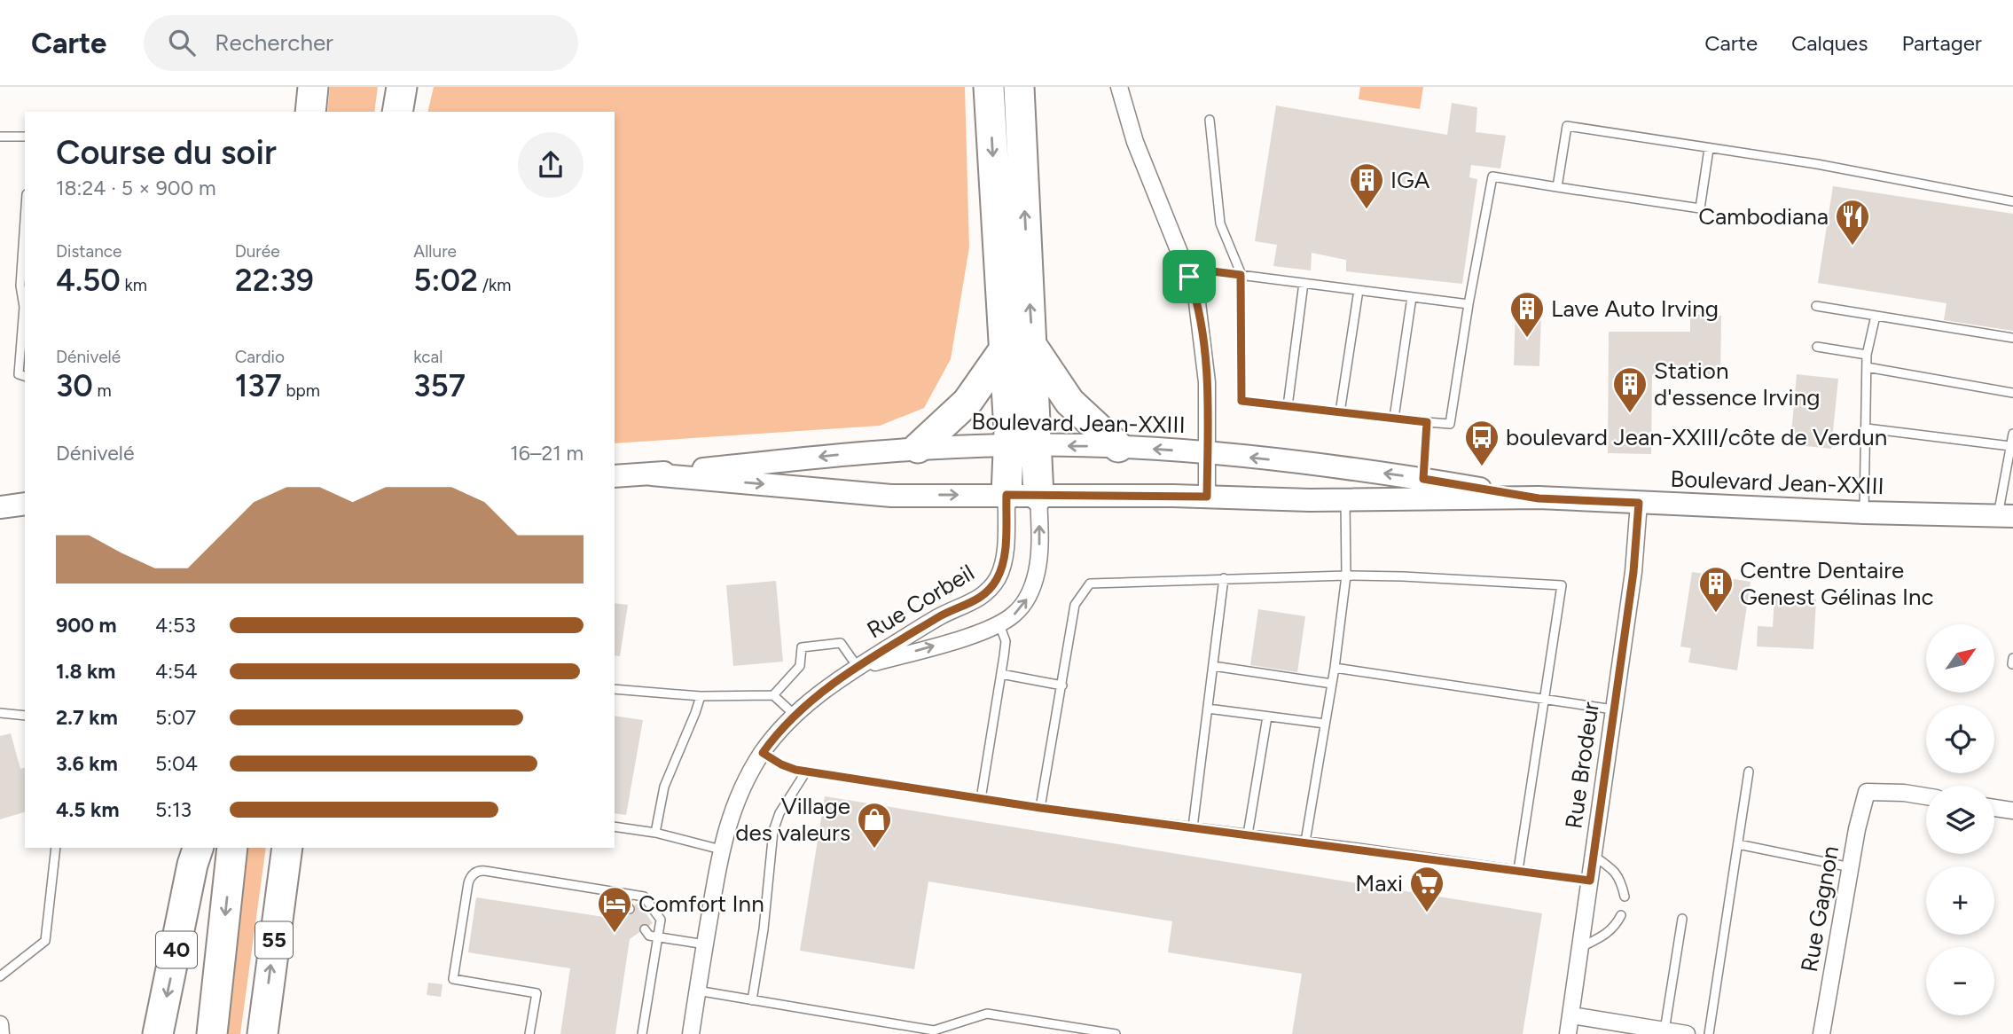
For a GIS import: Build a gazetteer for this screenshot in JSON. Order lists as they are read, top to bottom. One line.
{"streets":{"highway":["55","40"],"street":["Boulevard Jean-XXIII","Rue Corbeil","Rue Brodeur","Rue Gagnon"]},"crossings":[["Boulevard Jean-XXIII","Rue Corbeil"],["Boulevard Jean-XXIII","Rue Brodeur"]],"places":{"building":["IGA","Lave Auto Irving","Station d'essence Irving","Centre Dentaire Genest Gélinas Inc"],"restaurant":["Cambodiana"],"bus stop":["boulevard Jean-XXIII/côte de Verdun"],"shop":["Village des valeurs"],"supermarket":["Maxi"],"hotel":["Comfort Inn"]},"north":"top right","page":{"header":"Carte","search":"Rechercher","nav":["Carte","Calques","Partager"],"heading":["Course du soir","18:24 · 5 × 900 m"],"stats":[["Distance","4.50 km"],["Durée","22:39"],["Allure","5:02 /km"],["Dénivelé","30 m"],["Cardio","137 bpm"],["kcal","357"]],"chart":["Dénivelé","16–21 m"],"list":[{"name":"900 m","note":"4:53"},{"name":"1.8 km","note":"4:54"},{"name":"2.7 km","note":"5:07"},{"name":"3.6 km","note":"5:04"},{"name":"4.5 km","note":"5:13"}],"map_buttons":["+","−"]}}
